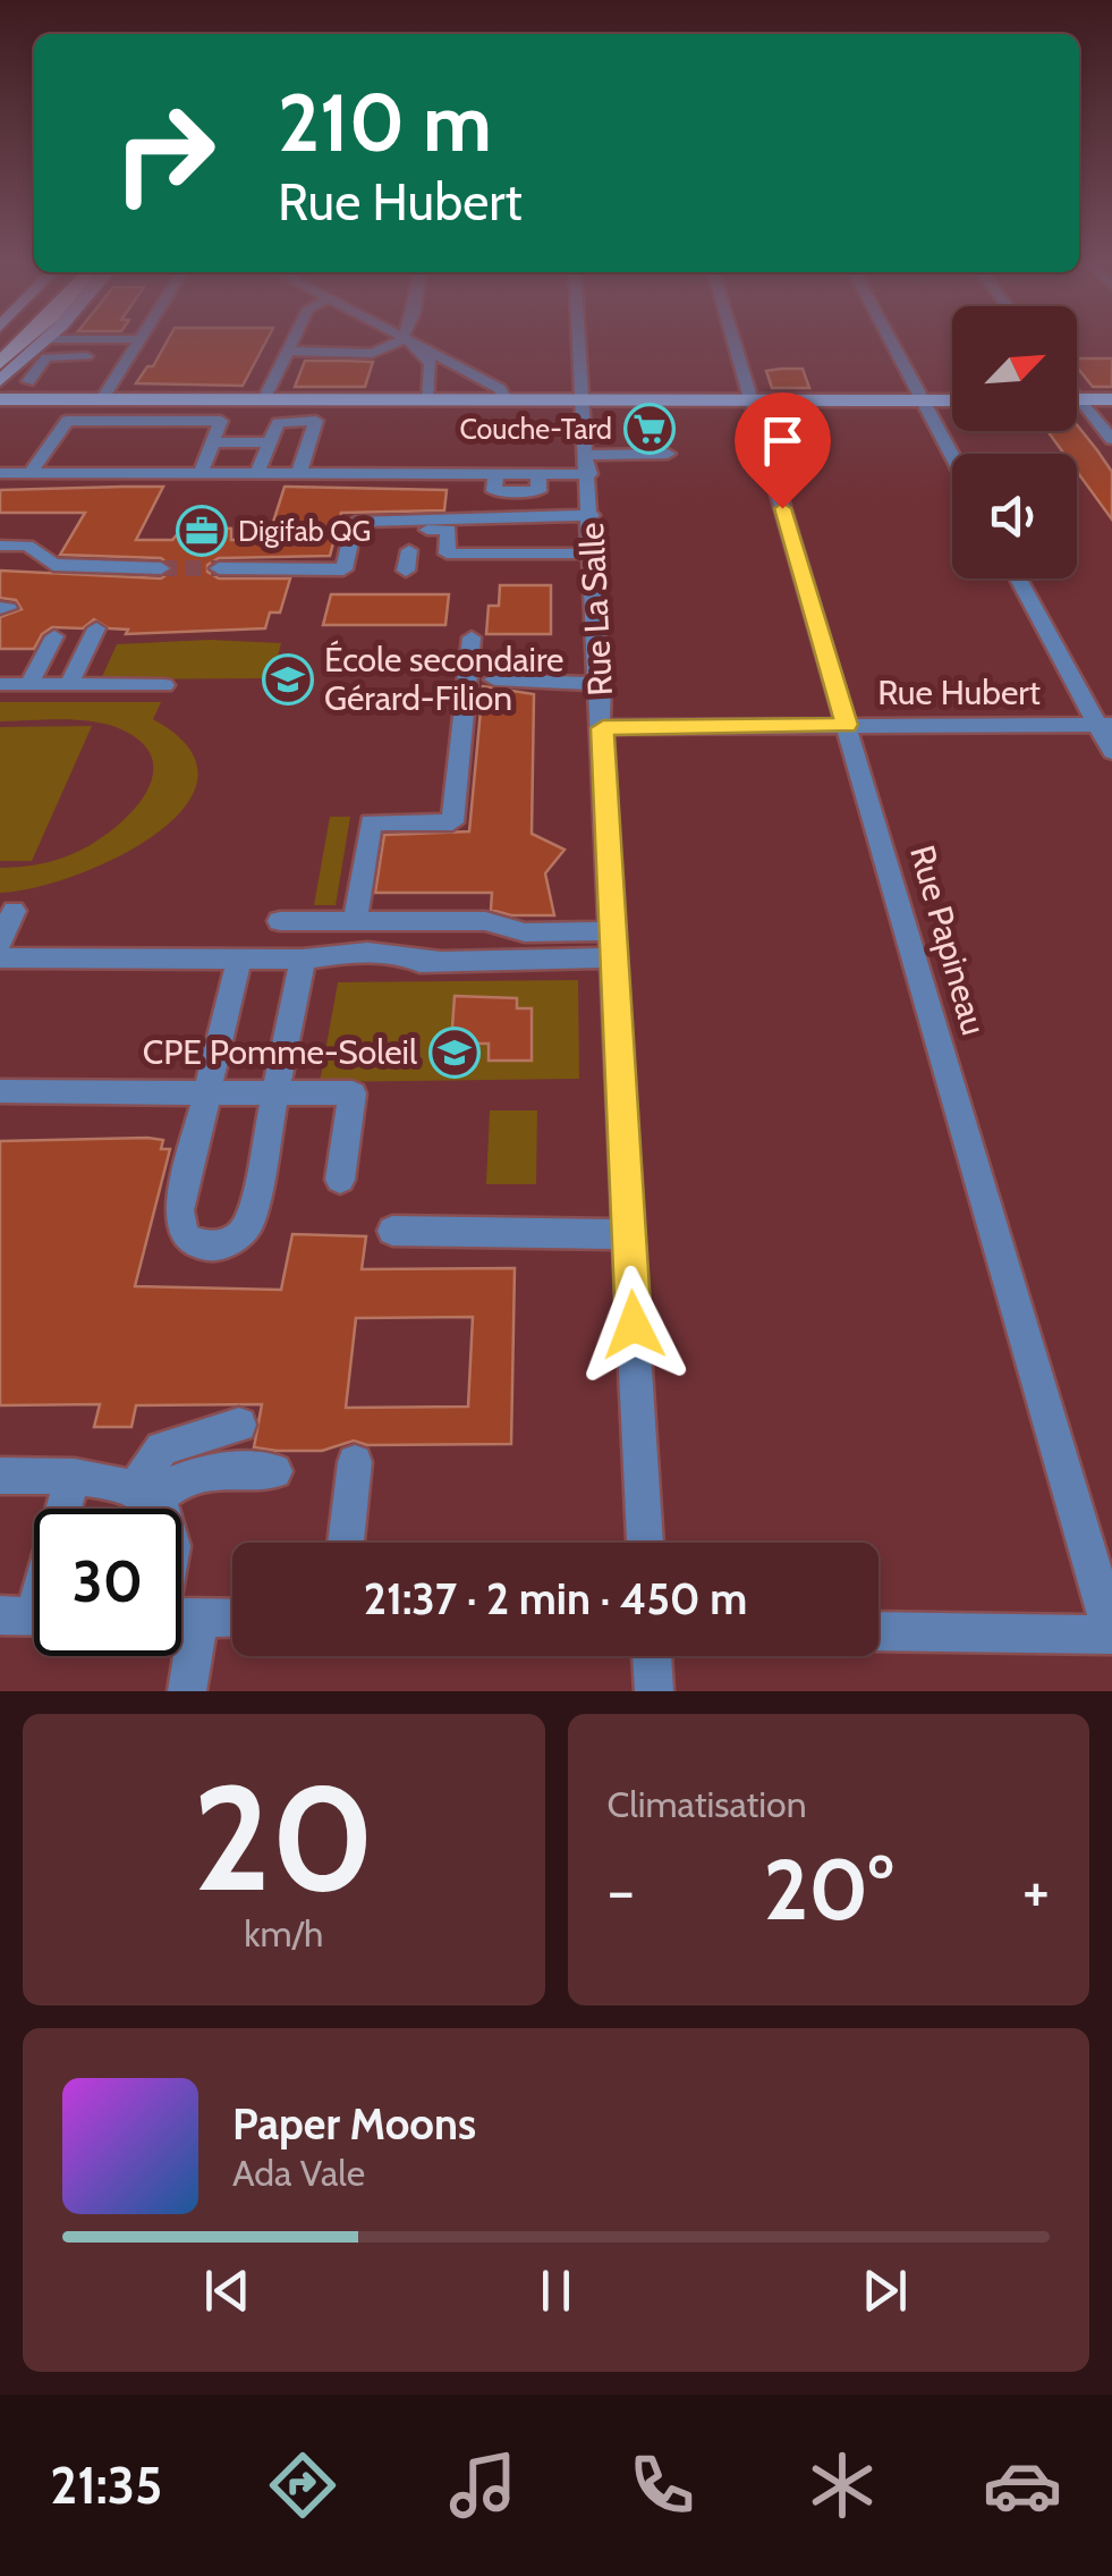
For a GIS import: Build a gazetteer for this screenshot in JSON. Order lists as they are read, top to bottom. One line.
{"streets":{"street":["Rue La Salle","Rue Hubert","Rue Papineau"]},"crossings":[["Rue La Salle","Rue Hubert"],["Rue Hubert","Rue Papineau"]],"places":{"supermarket":["Couche-Tard"],"office":["Digifab QG"],"school or university":["École secondaire Gérard-Filion","CPE Pomme-Soleil"]},"north":"top right","page":{"turn":["210 m","Rue Hubert"],"limit":"30","trip":"21:37 · 2 min · 450 m","tile":[["20","km/h"],"Climatisation"],"heat":["−","20°","+"],"song":["Paper Moons","Ada Vale"],"tabs":"21:35"}}
